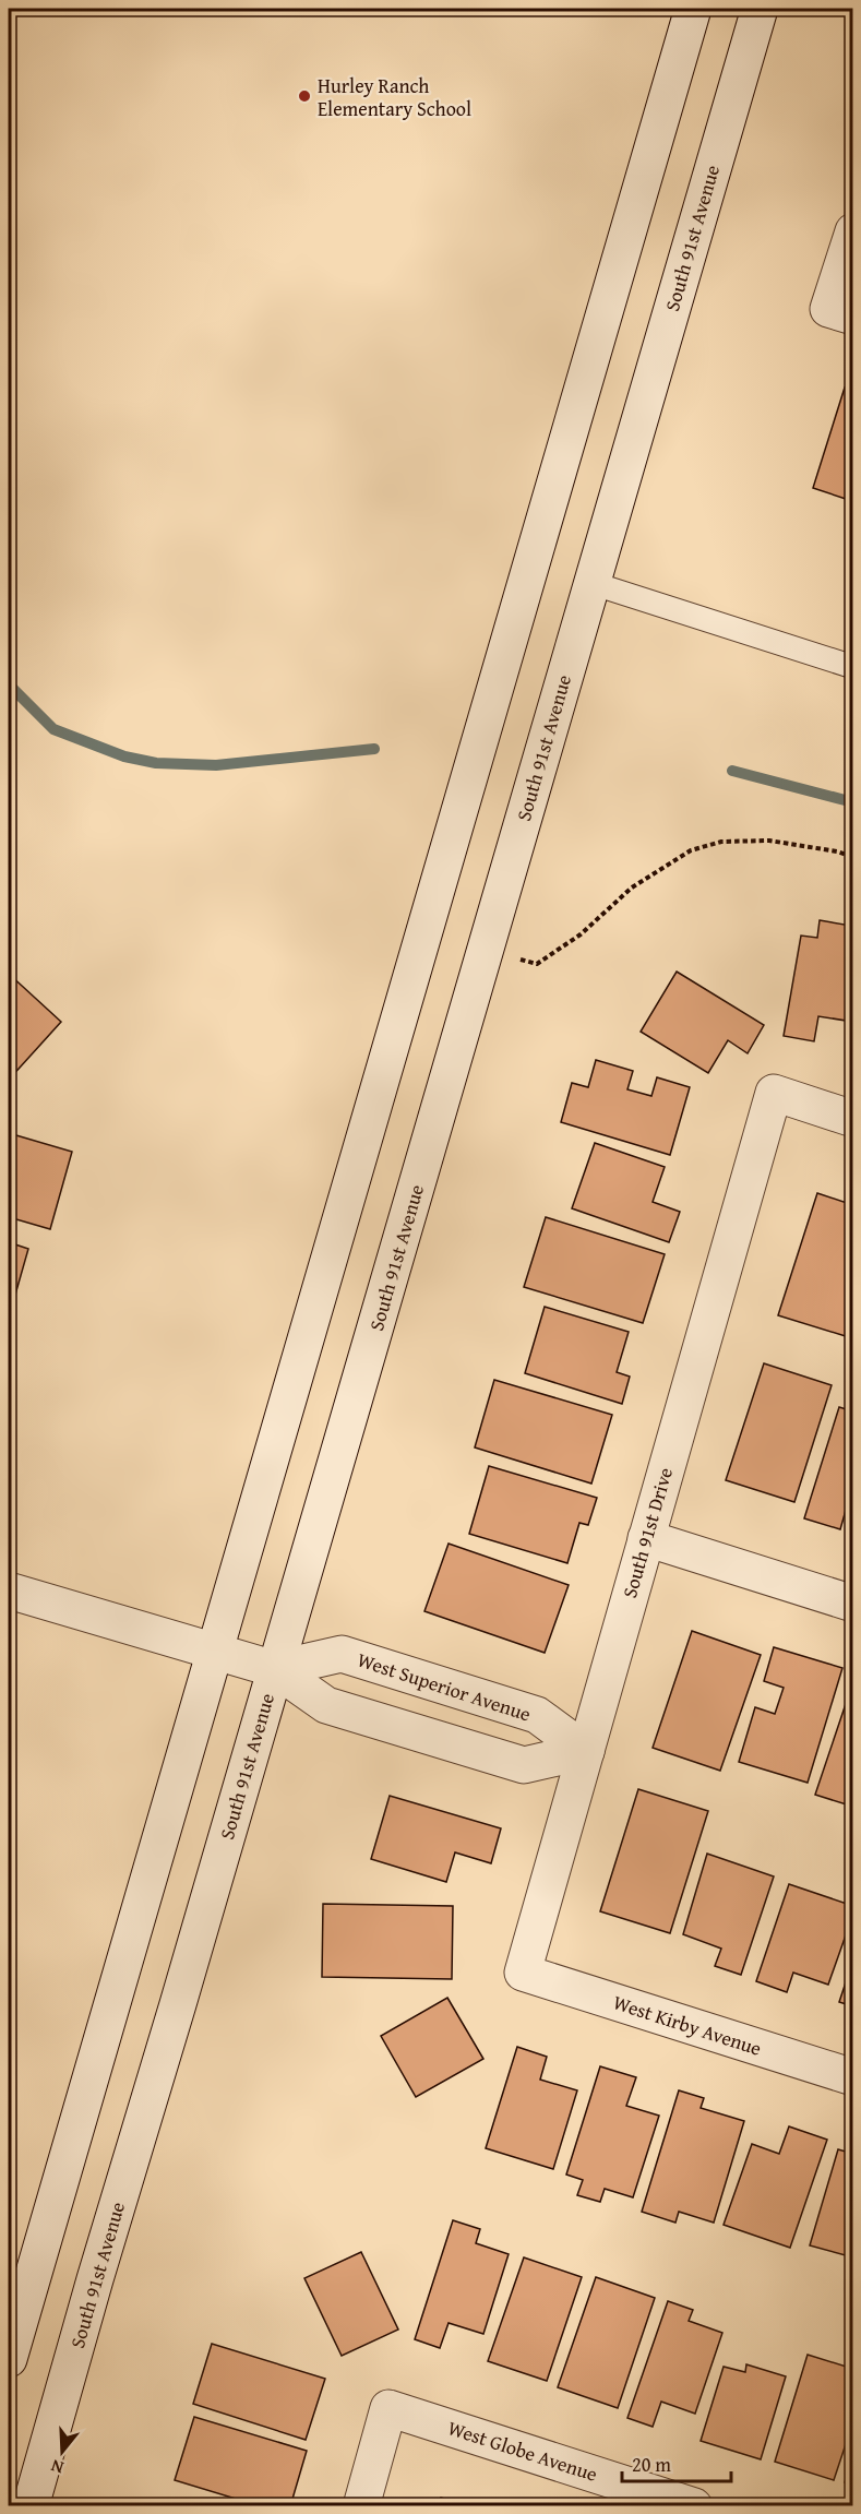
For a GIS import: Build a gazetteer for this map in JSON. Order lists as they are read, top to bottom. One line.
{"streets":{"main road":["South 91st Avenue","South 91st Drive","West Superior Avenue","West Kirby Avenue","West Globe Avenue"]},"crossings":[["South 91st Avenue","West Superior Avenue"],["South 91st Drive","West Superior Avenue"],["South 91st Drive","West Kirby Avenue"]],"places":["Hurley Ranch Elementary School"],"scale_bar":"20 m","north":"bottom"}
